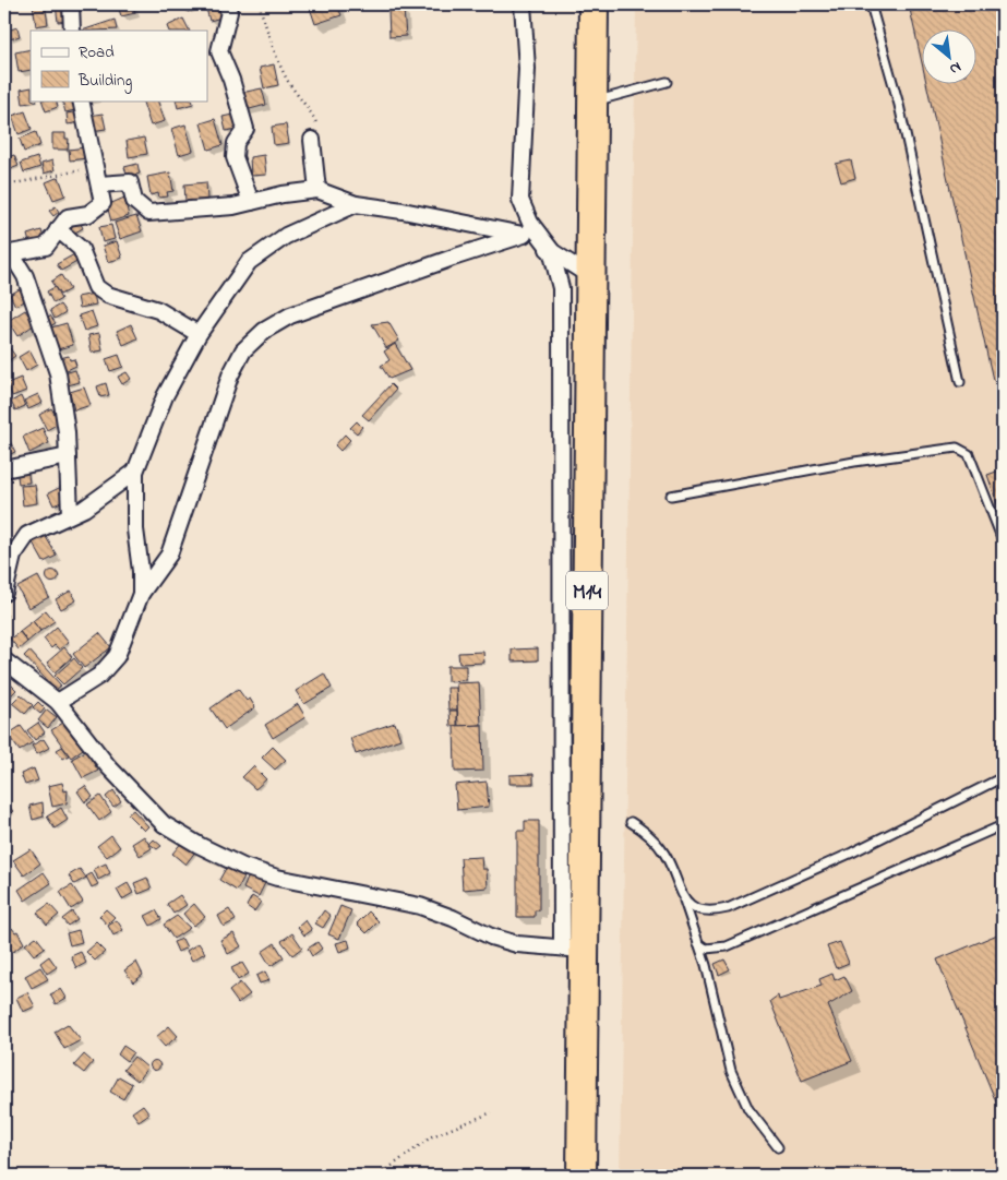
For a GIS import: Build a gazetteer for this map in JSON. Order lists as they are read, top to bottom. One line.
{"streets":{"highway":["M14"]},"legend":["Road","Building"],"north":"bottom right"}
